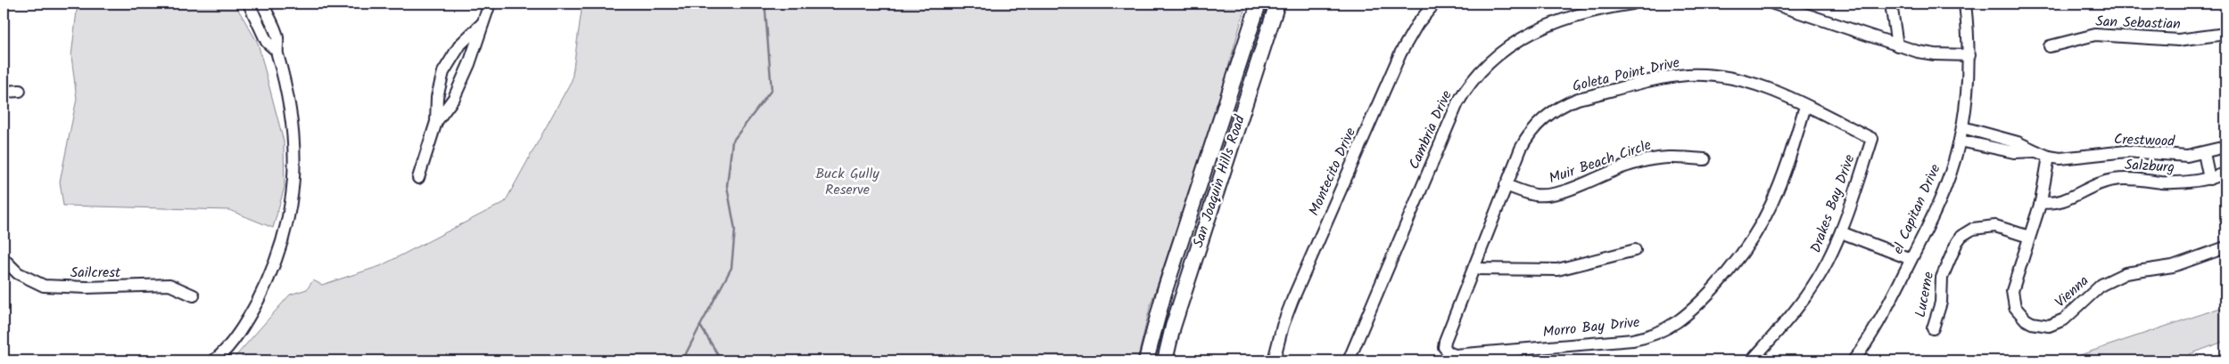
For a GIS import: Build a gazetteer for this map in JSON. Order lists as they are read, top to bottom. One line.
{"streets":{"main road":["San Joaquin Hills Road"],"street":["San Sebastian","Goleta Point Drive","Cambria Drive","Crestwood","Muir Beach Circle","Salzburg","Montecito Drive","Drakes Bay Drive","el Capitan Drive","Sailcrest","Vienna","Lucerne","Morro Bay Drive"]},"crossings":[["Goleta Point Drive","Muir Beach Circle"],["Goleta Point Drive","Drakes Bay Drive"],["Goleta Point Drive","Morro Bay Drive"],["Crestwood","el Capitan Drive"],["Crestwood","Vienna"],["Salzburg","Vienna"],["Vienna","Lucerne"]],"parks":["Buck Gully Reserve"]}
